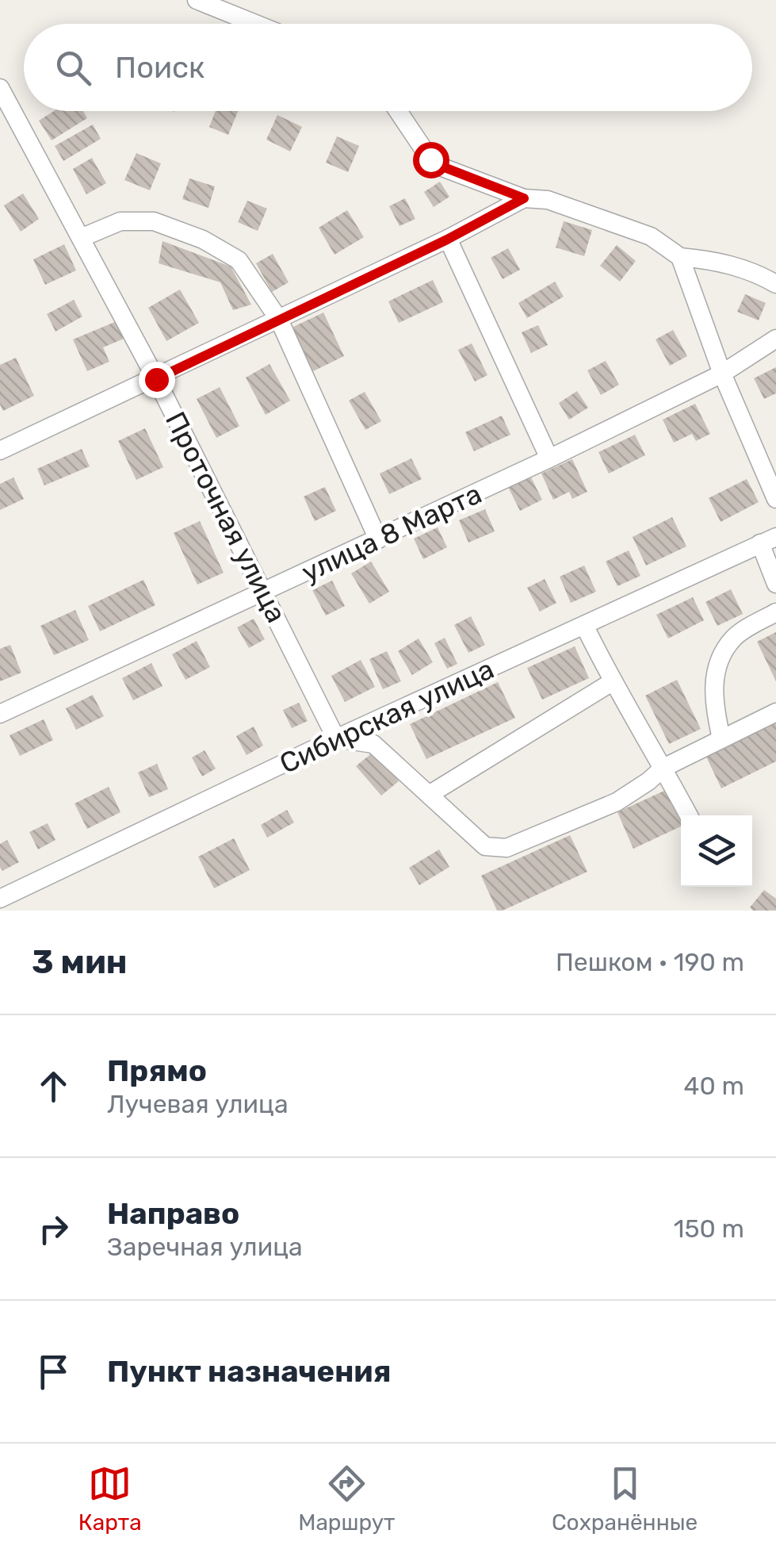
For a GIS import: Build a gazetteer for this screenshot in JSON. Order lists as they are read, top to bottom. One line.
{"streets":{"street":["Проточная улица","улица 8 Марта","Сибирская улица"]},"crossings":[["Проточная улица","улица 8 Марта"],["Проточная улица","Сибирская улица"]],"page":{"search":"Поиск","heading":["3 мин","Пешком · 190 m"],"list":[["Прямо","Лучевая улица","40 m"],["Направо","Заречная улица","150 m"],"Пункт назначения"],"nav":["Карта","Маршрут","Сохранённые"]}}
